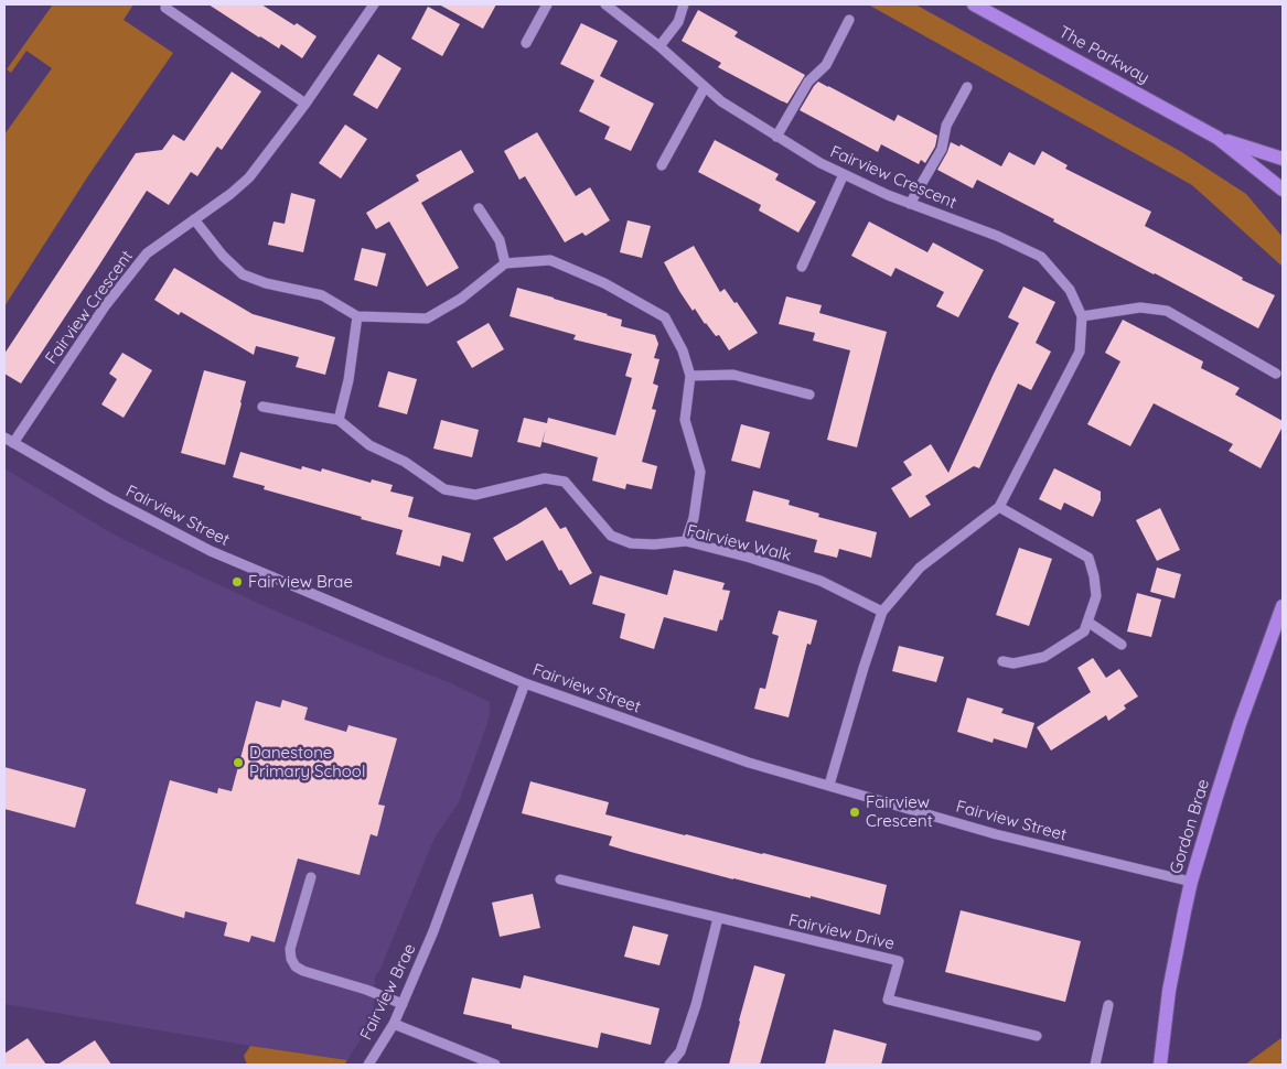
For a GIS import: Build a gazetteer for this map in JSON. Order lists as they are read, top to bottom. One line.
{"streets":{"main road":["The Parkway","Gordon Brae"],"street":["Fairview Crescent","Fairview Street","Fairview Walk","Fairview Drive","Fairview Brae"]},"crossings":[["Fairview Crescent","Fairview Street"],["Fairview Crescent","Fairview Walk"],["Fairview Street","Gordon Brae"],["Fairview Street","Fairview Brae"]],"places":["Fairview Brae","Danestone Primary School","Fairview Crescent"]}
